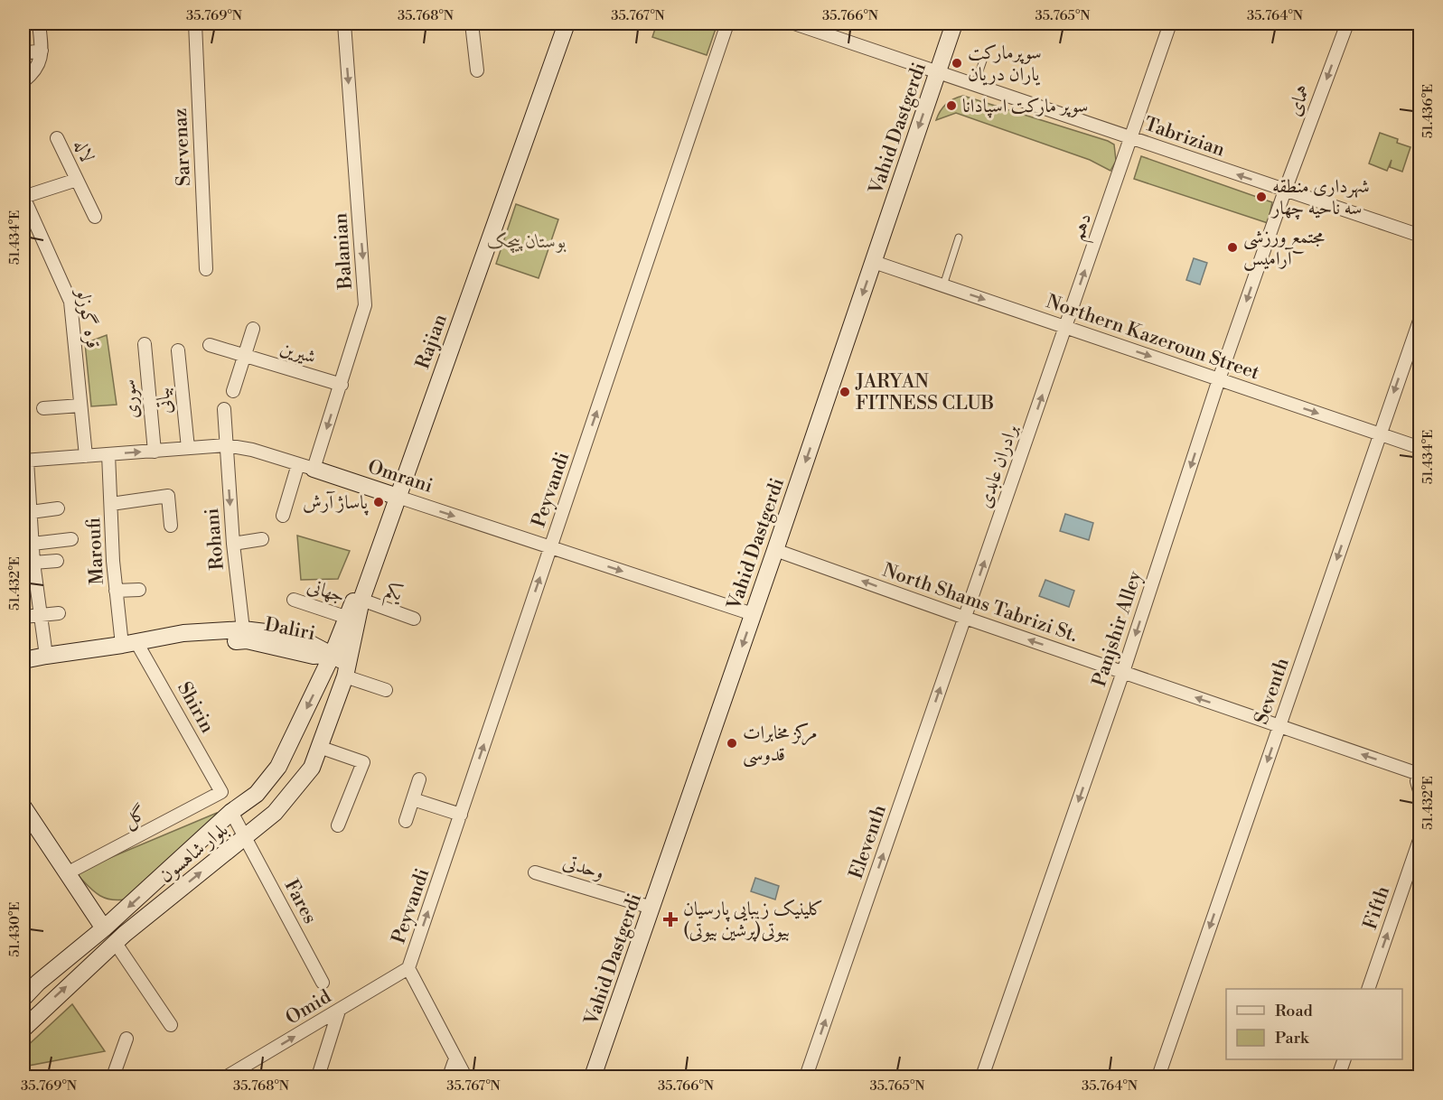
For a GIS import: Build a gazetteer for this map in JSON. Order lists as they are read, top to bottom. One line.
{"streets":{"main road":["Vahid Dastgerdi","Rajian","Omrani","Daliri","بلوار شاهسون"],"street":["همای","Tabrizian","Sarvenaz","لاله","دهم","Balanian","قره گوزلو","Northern Kazeroun Street","شیرین","سوری","بیاتی","برادران عابدی","Peyvandi","Rohani","Maroufi","جهانی","یکم","North Shams Tabrizi St.","Panjshir Alley","Seventh","Shirin","گل","Eleventh","وحدتی","Fares","Fifth","Omid"]},"crossings":[["همای","Tabrizian"],["همای","Panjshir Alley"],["Vahid Dastgerdi","Tabrizian"],["Vahid Dastgerdi","Northern Kazeroun Street"],["Vahid Dastgerdi","Omrani"],["Vahid Dastgerdi","North Shams Tabrizi St."],["Vahid Dastgerdi","وحدتی"],["Tabrizian","دهم"],["Tabrizian","Panjshir Alley"],["لاله","قره گوزلو"],["دهم","Northern Kazeroun Street"],["دهم","برادران عابدی"],["Balanian","شیرین"],["Balanian","Omrani"],["قره گوزلو","Omrani"],["Northern Kazeroun Street","برادران عابدی"],["Northern Kazeroun Street","Panjshir Alley"],["Northern Kazeroun Street","Seventh"],["Rajian","Omrani"],["Rajian","جهانی"],["Rajian","یکم"],["Rajian","Daliri"],["Rajian","بلوار شاهسون"],["سوری","Omrani"],["بیاتی","Omrani"],["برادران عابدی","North Shams Tabrizi St."],["برادران عابدی","Eleventh"],["Omrani","Peyvandi"],["Omrani","Rohani"],["Omrani","Maroufi"],["Peyvandi","Omid"],["Rohani","Daliri"],["Maroufi","Daliri"],["Maroufi","Shirin"],["North Shams Tabrizi St.","Panjshir Alley"],["North Shams Tabrizi St.","Seventh"],["North Shams Tabrizi St.","Eleventh"],["Daliri","Shirin"],["Daliri","بلوار شاهسون"],["Shirin","گل"],["بلوار شاهسون","Fares"]],"one_way":["همای","Vahid Dastgerdi","دهم","Balanian","Northern Kazeroun Street","برادران عابدی","Omrani","Peyvandi","Rohani","North Shams Tabrizi St.","Panjshir Alley","Seventh","Eleventh","Fifth","Omid"],"parks":["بوستان پیچک"],"places":{"other":["سوپرمارکت یاران دریان","سوپر مارکت اسپادانا","شهرداری منطقه سه ناحیه چهار","مجتمع ورزشی آرامیس","JARYAN FITNESS CLUB","پاساژ آرش","مرکز مخابرات قدوسی"],"health":["کلینیک زیبایی پارسیان بیوتی(پرشین بیوتی)"]},"legend":["Road","Park"],"coordinates":["35.769°N","35.768°N","35.767°N","35.766°N","35.765°N","35.764°N","51.436°E","51.434°E","51.432°E","51.430°E"]}
